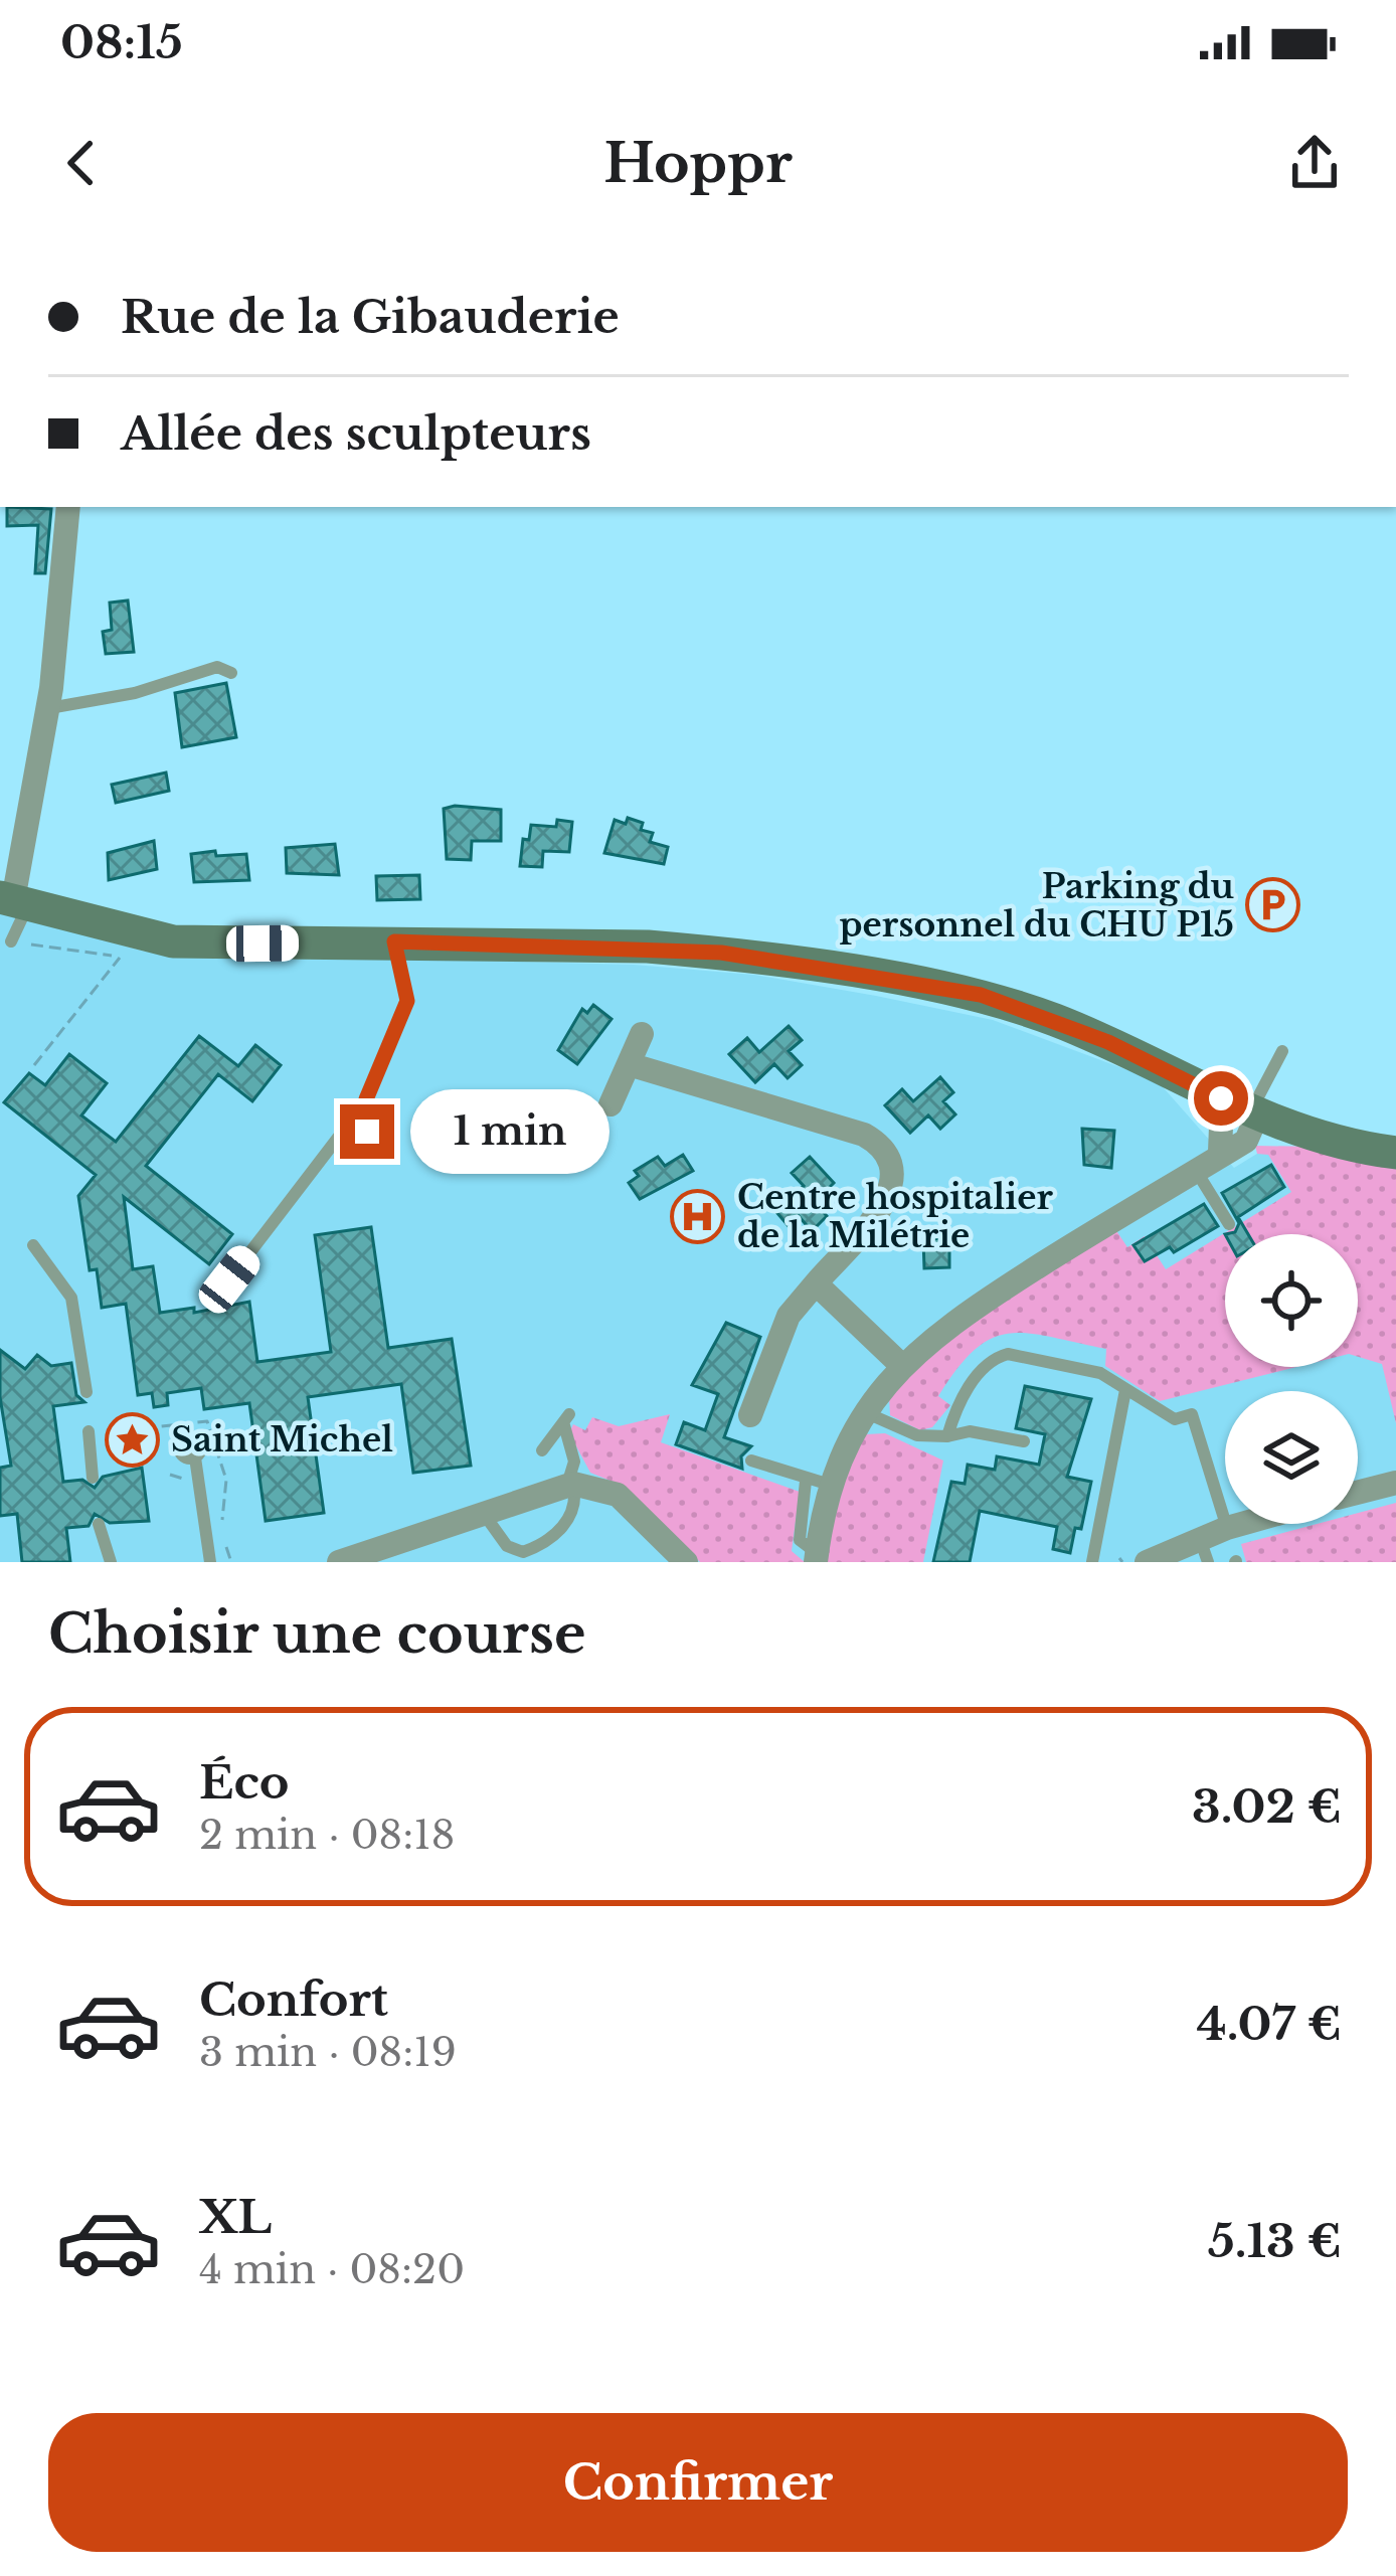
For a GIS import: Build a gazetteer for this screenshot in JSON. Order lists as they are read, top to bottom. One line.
{"places":{"parking":["Parking du personnel du CHU P15"],"hospital":["Centre hospitalier de la Milétrie"],"place":["Saint Michel"]},"page":{"status":"08:15","header":"Hoppr","banner":["Rue de la Gibauderie","Allée des sculpteurs"],"bubble":"1 min","heading":"Choisir une course","list":[{"name":"Éco","note":"2 min · 08:18","value":"3.02 €"},{"name":"Confort","note":"3 min · 08:19","value":"4.07 €"},{"name":"XL","note":"4 min · 08:20","value":"5.13 €"}],"buttons":"Confirmer"}}
